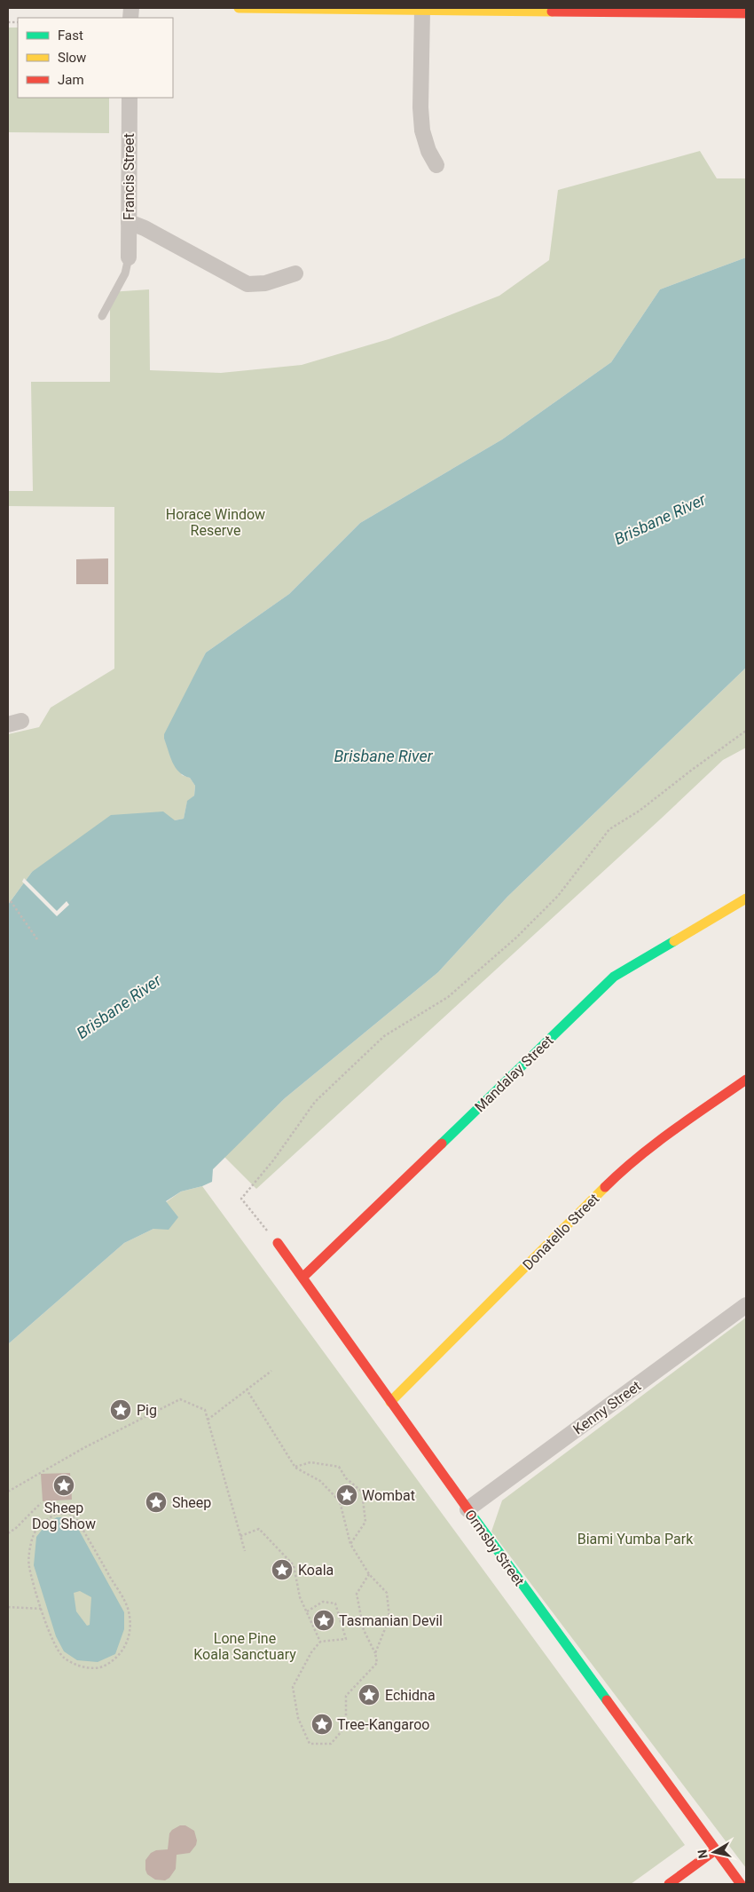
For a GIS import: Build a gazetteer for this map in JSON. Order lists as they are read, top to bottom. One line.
{"streets":{"street":["Francis Street","Mandalay Street","Donatello Street","Kenny Street","Ormsby Street"]},"crossings":[["Mandalay Street","Ormsby Street"],["Donatello Street","Ormsby Street"],["Kenny Street","Ormsby Street"]],"water":["Brisbane River"],"parks":["Horace Window Reserve","Biami Yumba Park","Lone Pine Koala Sanctuary"],"places":{"place":["Pig","Sheep Dog Show","Wombat","Sheep","Koala","Tasmanian Devil","Echidna","Tree-Kangaroo"]},"legend":["Fast","Slow","Jam"],"north":"left"}
